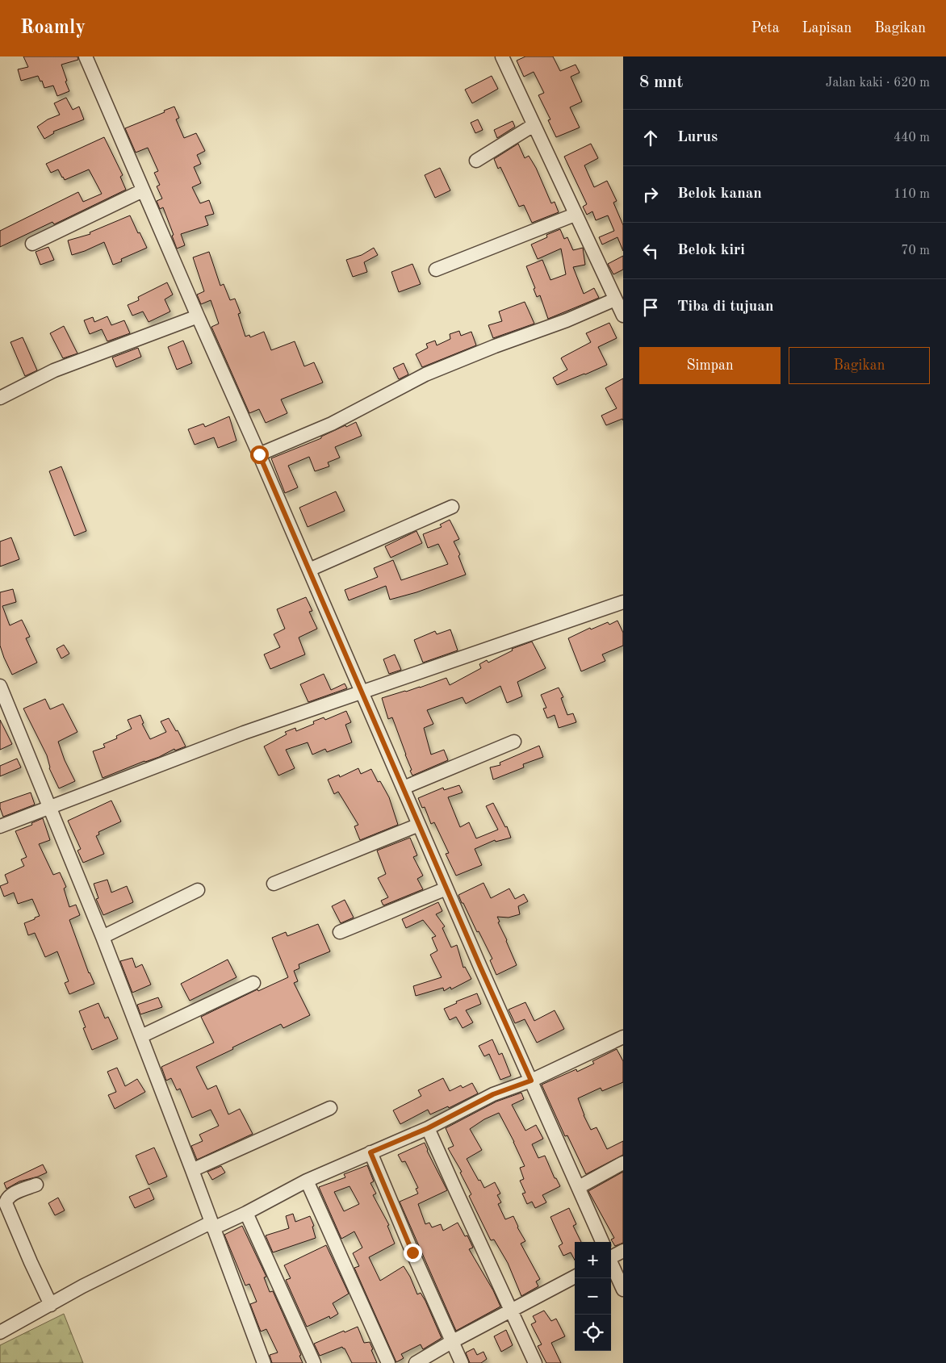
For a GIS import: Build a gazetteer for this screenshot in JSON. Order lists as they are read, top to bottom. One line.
{"page":{"header":"Roamly","nav":["Peta","Lapisan","Bagikan"],"heading":["8 mnt","Jalan kaki · 620 m"],"list":[["Lurus","440 m"],["Belok kanan","110 m"],["Belok kiri","70 m"],"Tiba di tujuan"],"buttons":["Simpan","Bagikan"],"map_buttons":["+","−"]}}
